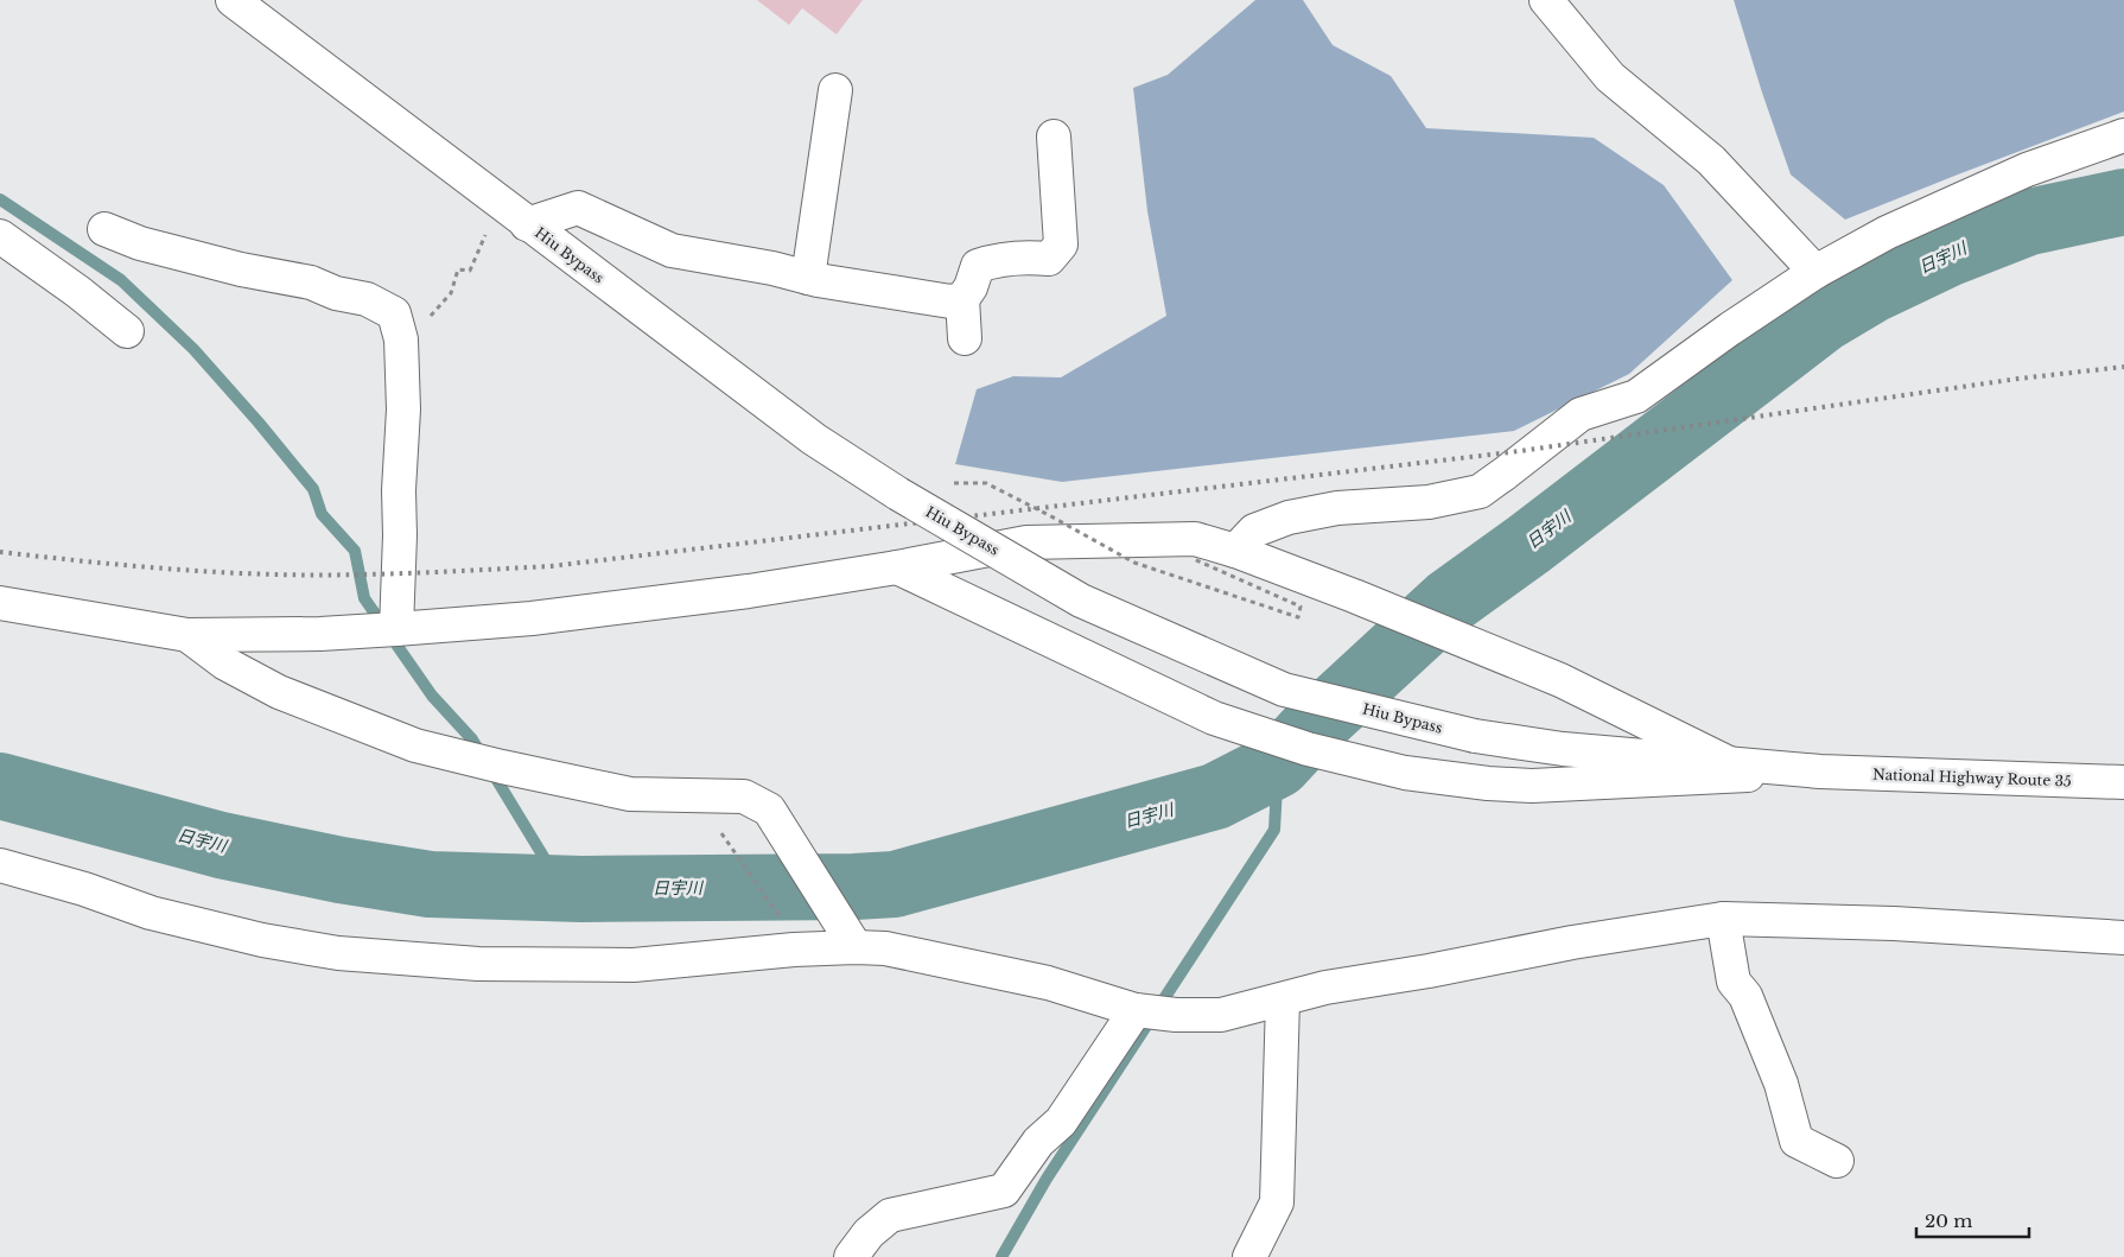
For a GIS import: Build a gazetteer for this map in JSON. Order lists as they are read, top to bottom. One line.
{"streets":{"main road":["Hiu Bypass","National Highway Route 35"]},"crossings":[["Hiu Bypass","National Highway Route 35"]],"water":["日宇川"],"scale_bar":"20 m"}
